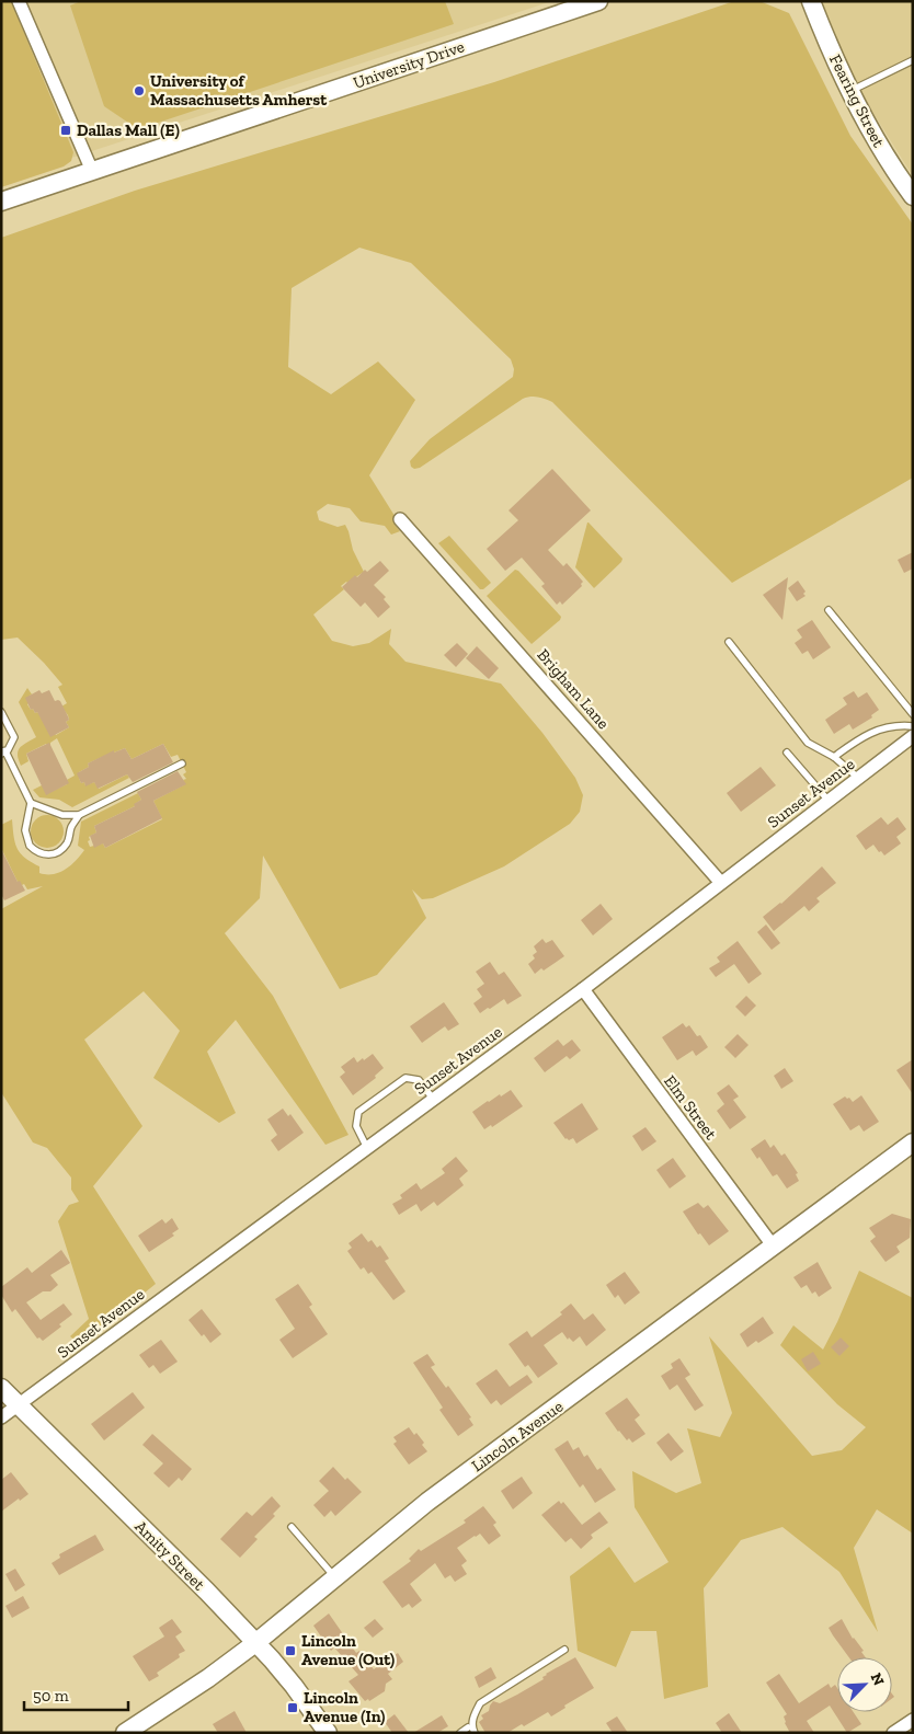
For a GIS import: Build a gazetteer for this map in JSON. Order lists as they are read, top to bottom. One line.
{"streets":{"main road":["University Drive","Fearing Street","Lincoln Avenue","Amity Street"],"street":["Brigham Lane","Sunset Avenue","Elm Street"]},"crossings":[["Brigham Lane","Sunset Avenue"],["Sunset Avenue","Elm Street"],["Sunset Avenue","Amity Street"],["Elm Street","Lincoln Avenue"],["Lincoln Avenue","Amity Street"]],"places":{"other":["University of Massachusetts Amherst"],"transit":["Dallas Mall (E)","Lincoln Avenue (Out)","Lincoln Avenue (In)"]},"scale_bar":"50 m","north":"top right"}
